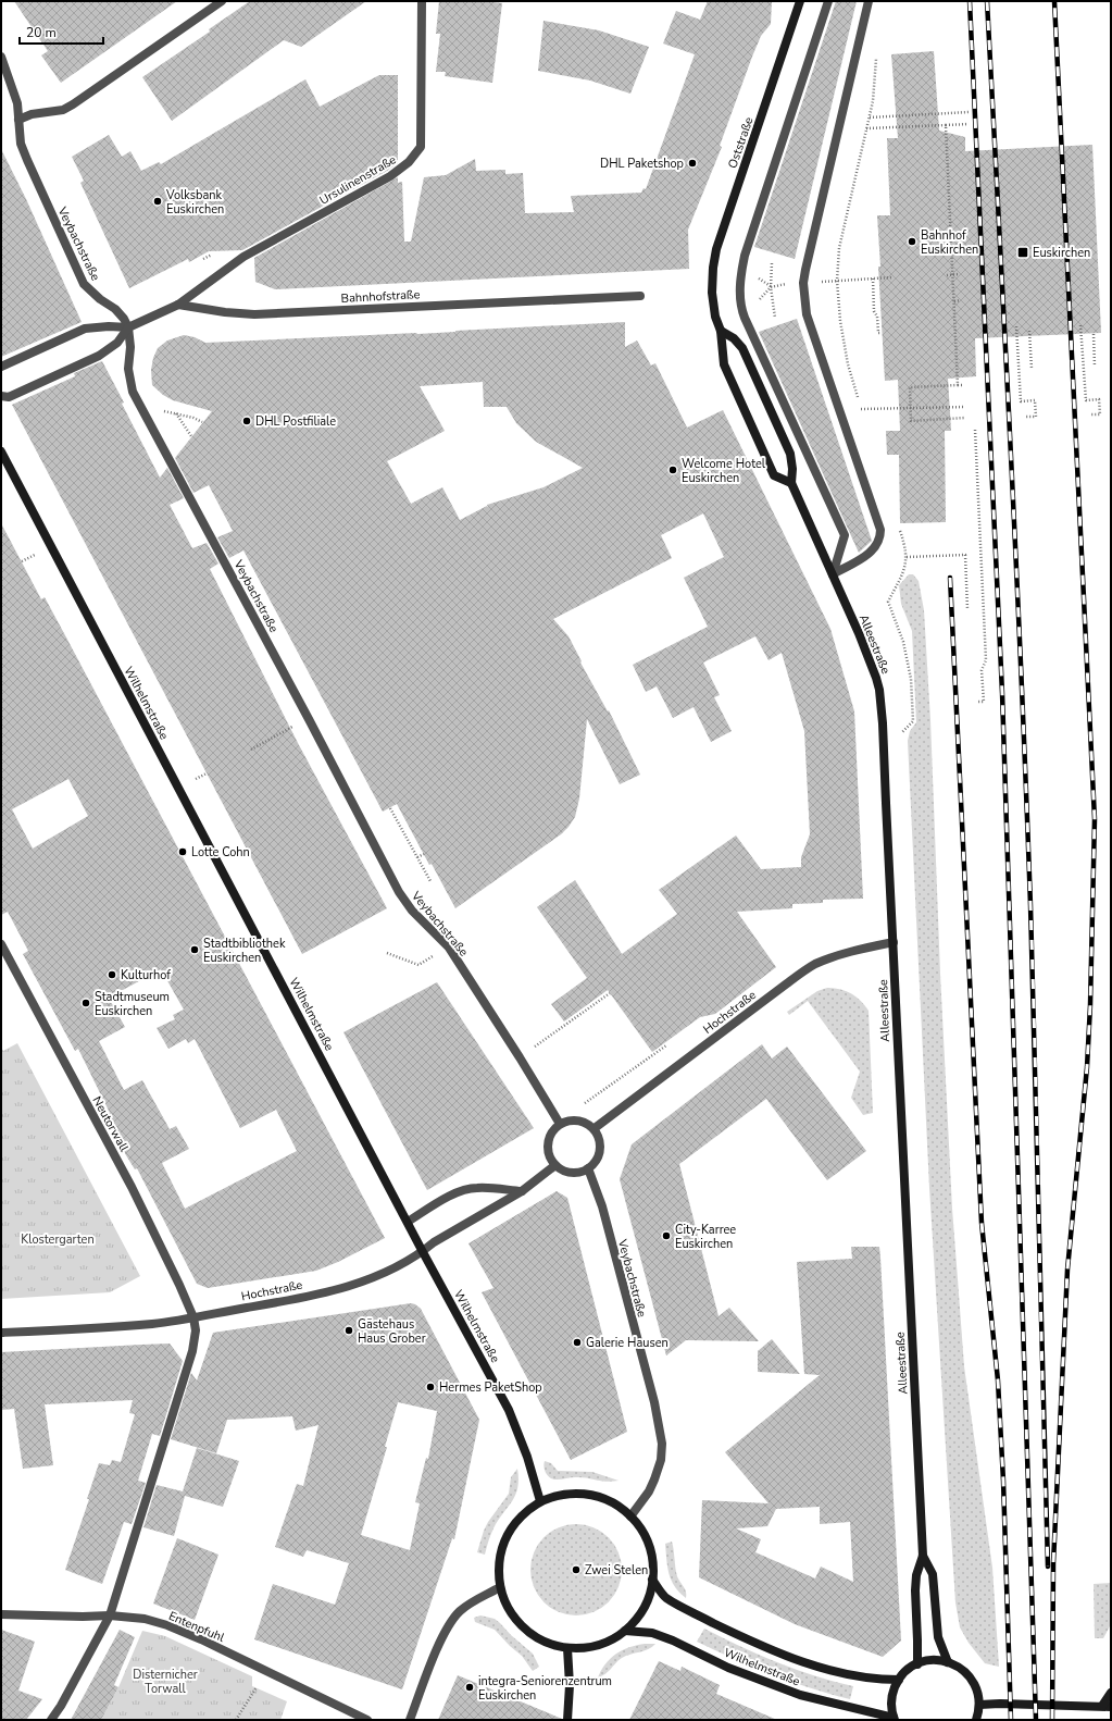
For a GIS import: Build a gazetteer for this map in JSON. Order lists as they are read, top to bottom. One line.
{"streets":{"street":["Oststraße","Ursulinenstraße","Veybachstraße","Bahnhofstraße","Alleestraße","Wilhelmstraße","Hochstraße","Neutorwall","Entenpfuhl"]},"crossings":[["Oststraße","Alleestraße"],["Ursulinenstraße","Bahnhofstraße"],["Veybachstraße","Wilhelmstraße"],["Veybachstraße","Hochstraße"],["Alleestraße","Hochstraße"],["Wilhelmstraße","Hochstraße"],["Hochstraße","Neutorwall"]],"parks":["Klostergarten","Disternicher Torwall"],"places":{"other":["DHL Paketshop","Volksbank Euskirchen","Bahnhof Euskirchen","DHL Postfiliale","Welcome Hotel Euskirchen","Lotte Cohn","Stadtbibliothek Euskirchen","Kulturhof","Stadtmuseum Euskirchen","City-Karree Euskirchen","Gästehaus Haus Grober","Galerie Hausen","Hermes PaketShop","Zwei Stelen","integra-Seniorenzentrum Euskirchen"],"transit":["Euskirchen"]},"scale_bar":"20 m"}
